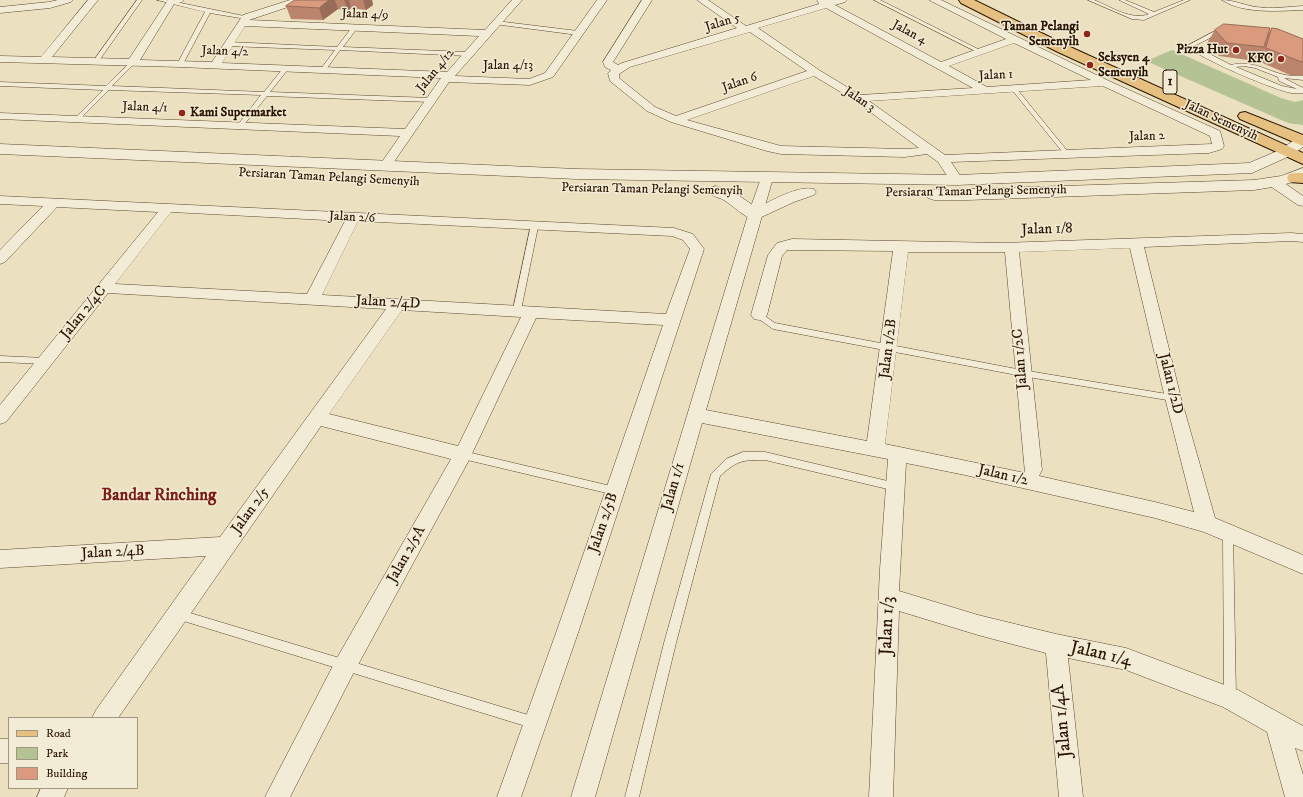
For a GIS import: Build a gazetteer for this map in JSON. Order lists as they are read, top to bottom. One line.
{"streets":{"main road":["1","Jalan Semenyih"],"street":["Jalan 4/9","Jalan 5","Jalan 4","Jalan 4/2","Jalan 4/13","Jalan 4/12","Jalan 1","Jalan 6","Jalan 3","Jalan 4/1","Jalan 2","Persiaran Taman Pelangi Semenyih","Jalan 2/6","Jalan 1/8","Jalan 2/4D","Jalan 2/4C","Jalan 1/2B","Jalan 1/2C","Jalan 1/2D","Jalan 1/2","Jalan 1/1","Jalan 2/5","Jalan 2/5B","Jalan 2/4B","Jalan 2/5A","Jalan 1/3","Jalan 1/4","Jalan 1/4A"]},"crossings":[["Jalan 4/9","Jalan 4/12"],["Jalan 5","Jalan 4"],["Jalan 5","Jalan 3"],["Jalan 4","Jalan 1"],["Jalan 4/2","Jalan 4/13"],["Jalan 4/2","Jalan 4/12"],["Jalan 4/13","Jalan 4/12"],["Jalan 4/12","Jalan 4/1"],["Jalan 4/12","Persiaran Taman Pelangi Semenyih"],["Jalan 1","Jalan 3"],["Jalan 1","Jalan Semenyih"],["Jalan 1","Jalan 2"],["Jalan 6","Jalan 3"],["Jalan 3","Jalan 2"],["Jalan 3","Persiaran Taman Pelangi Semenyih"],["Jalan Semenyih","Persiaran Taman Pelangi Semenyih"],["Persiaran Taman Pelangi Semenyih","Jalan 1/1"],["Jalan 2/6","Jalan 2/4C"],["Jalan 2/6","Jalan 2/5B"],["Jalan 1/8","Jalan 1/2B"],["Jalan 1/8","Jalan 1/2C"],["Jalan 1/8","Jalan 1/2D"],["Jalan 2/4D","Jalan 2/4C"],["Jalan 2/4D","Jalan 2/5"],["Jalan 2/4D","Jalan 2/5B"],["Jalan 2/4D","Jalan 2/5A"],["Jalan 1/2B","Jalan 1/2"],["Jalan 1/2D","Jalan 1/2"],["Jalan 1/2","Jalan 1/1"],["Jalan 1/2","Jalan 1/3"],["Jalan 2/5","Jalan 2/4B"],["Jalan 1/3","Jalan 1/4"],["Jalan 1/4","Jalan 1/4A"]],"districts":["Bandar Rinching"],"places":["Taman Pelangi Semenyih","Pizza Hut","KFC","Seksyen 4 Semenyih","Kami Supermarket"],"legend":["Road","Park","Building"]}
